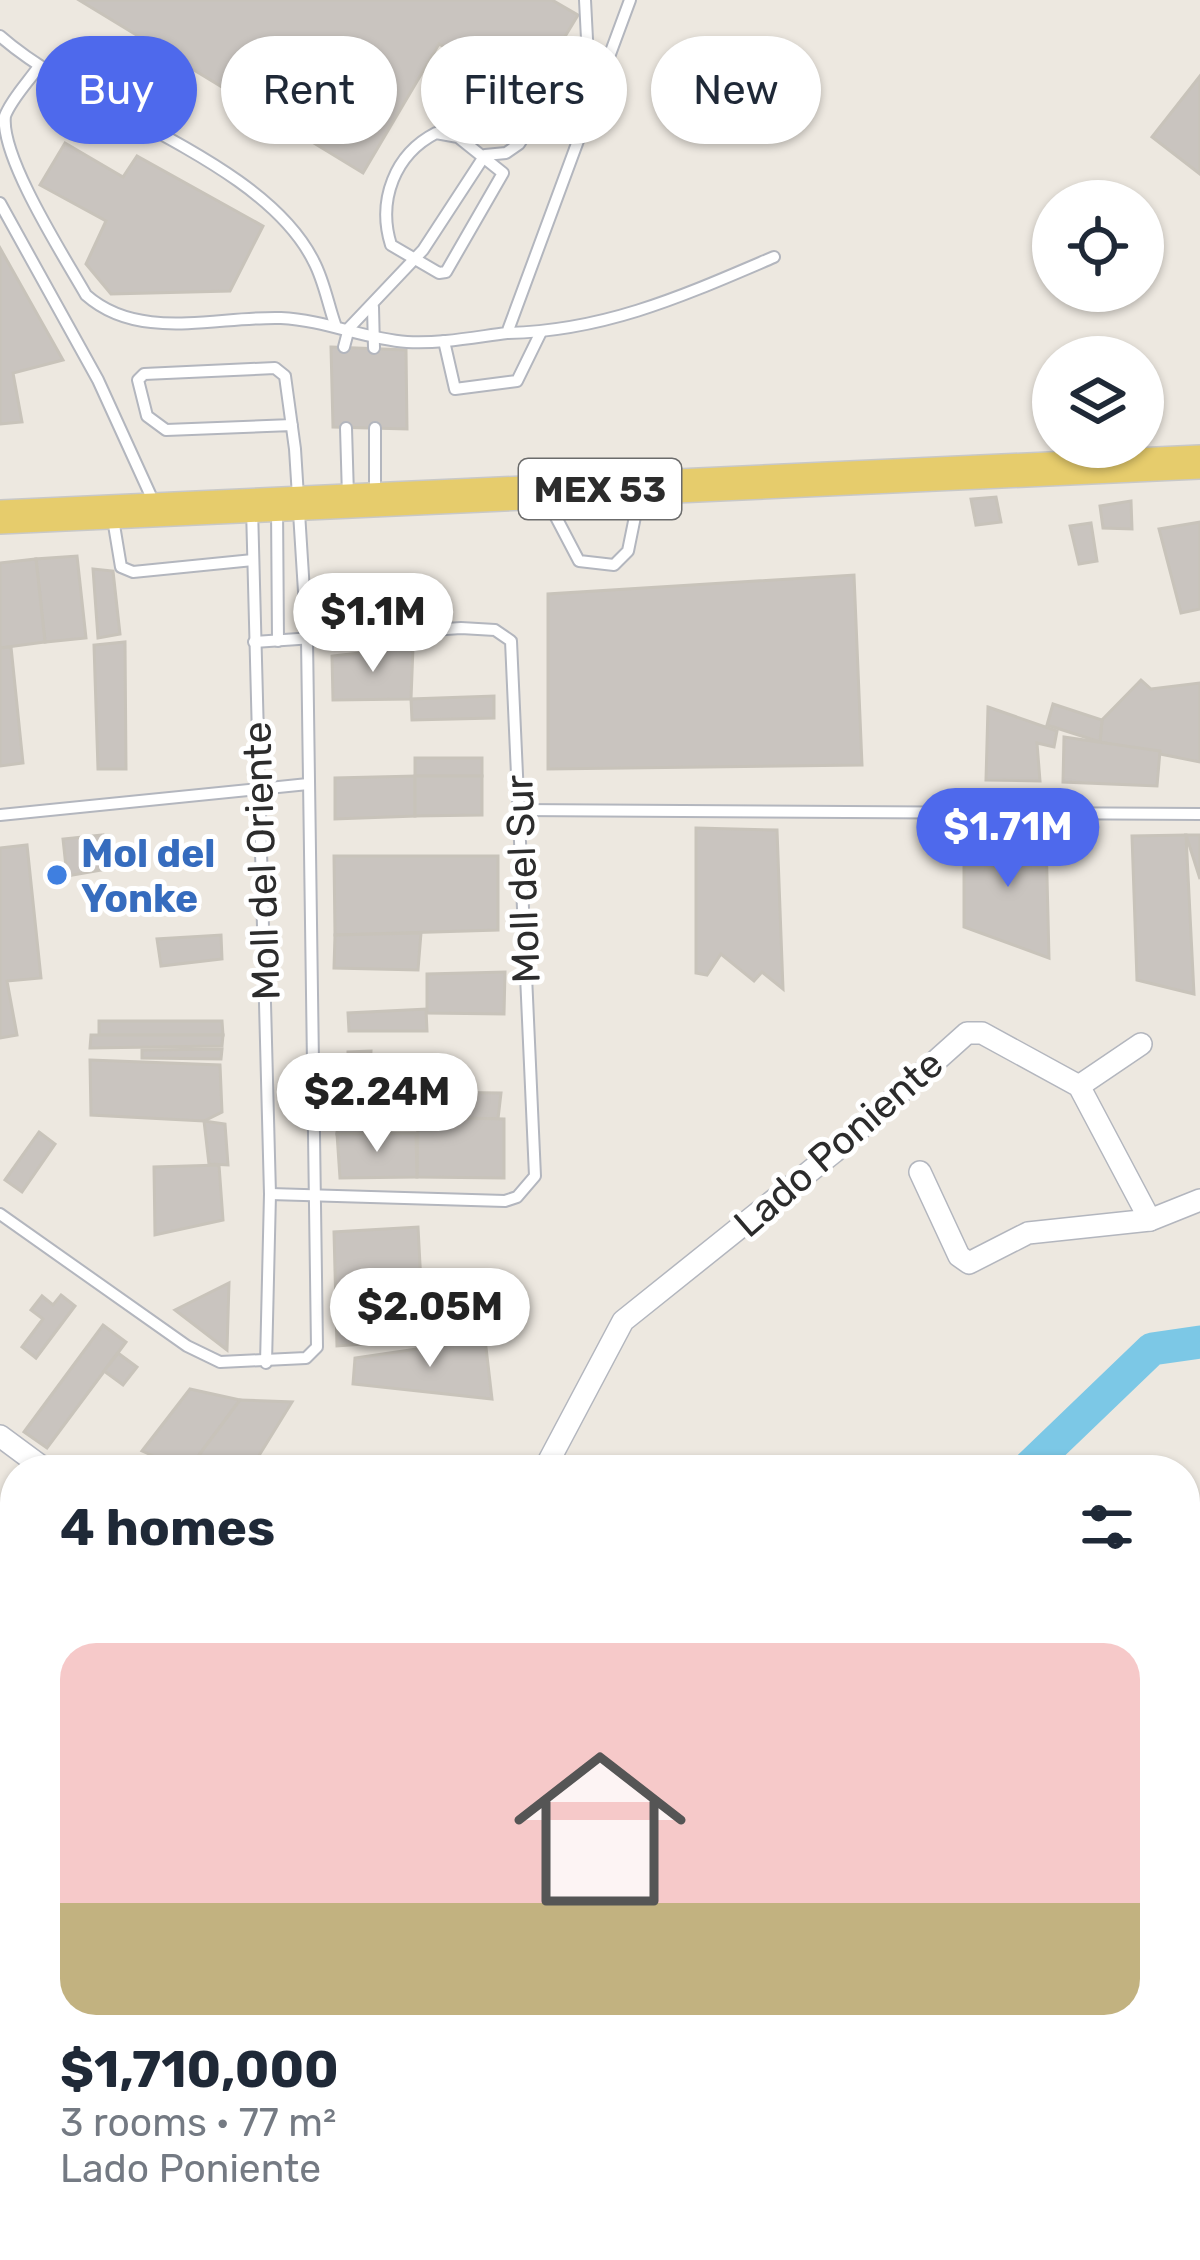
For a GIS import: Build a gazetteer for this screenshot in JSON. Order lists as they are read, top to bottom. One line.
{"streets":{"main road":["MEX 53"],"street":["Lado Poniente"],"lane":["Moll del Oriente","Moll del Sur"]},"crossings":[["MEX 53","Moll del Oriente"],["Moll del Oriente","Moll del Sur"]],"places":["Mol del Yonke"],"page":{"chip":["Buy","Rent","Filters","New"],"price":["$1.1M","$1.71M","$2.24M","$2.05M"],"heading":"4 homes","list":[{"name":"$1,710,000","note":"3 rooms · 77 m² · Lado Poniente"}]}}
